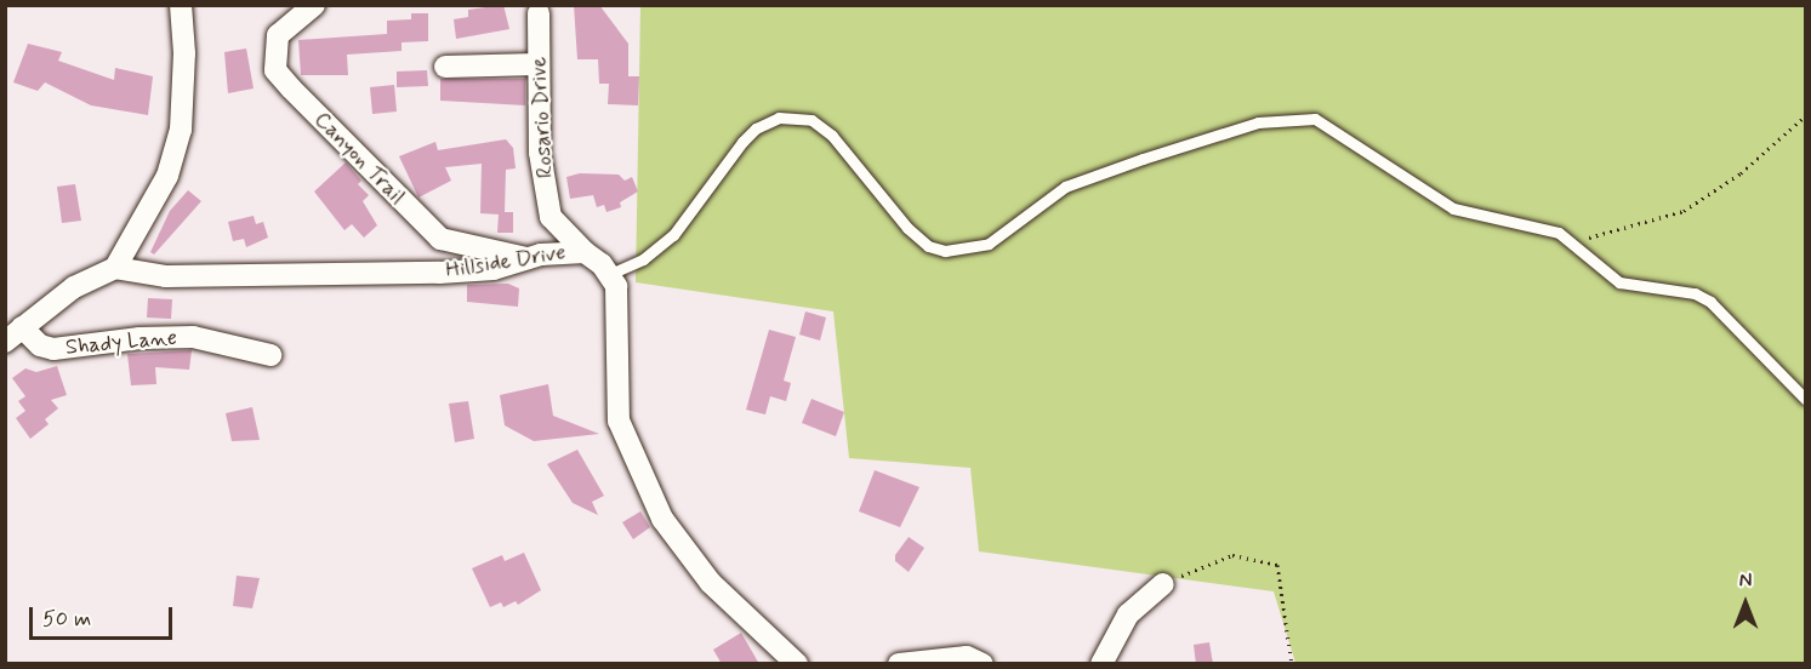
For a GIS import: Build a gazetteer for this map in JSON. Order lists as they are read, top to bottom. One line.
{"streets":{"street":["Rosario Drive","Canyon Trail","Hillside Drive","Shady Lane"]},"crossings":[["Rosario Drive","Hillside Drive"],["Canyon Trail","Hillside Drive"]],"scale_bar":"50 m","north":"top"}
